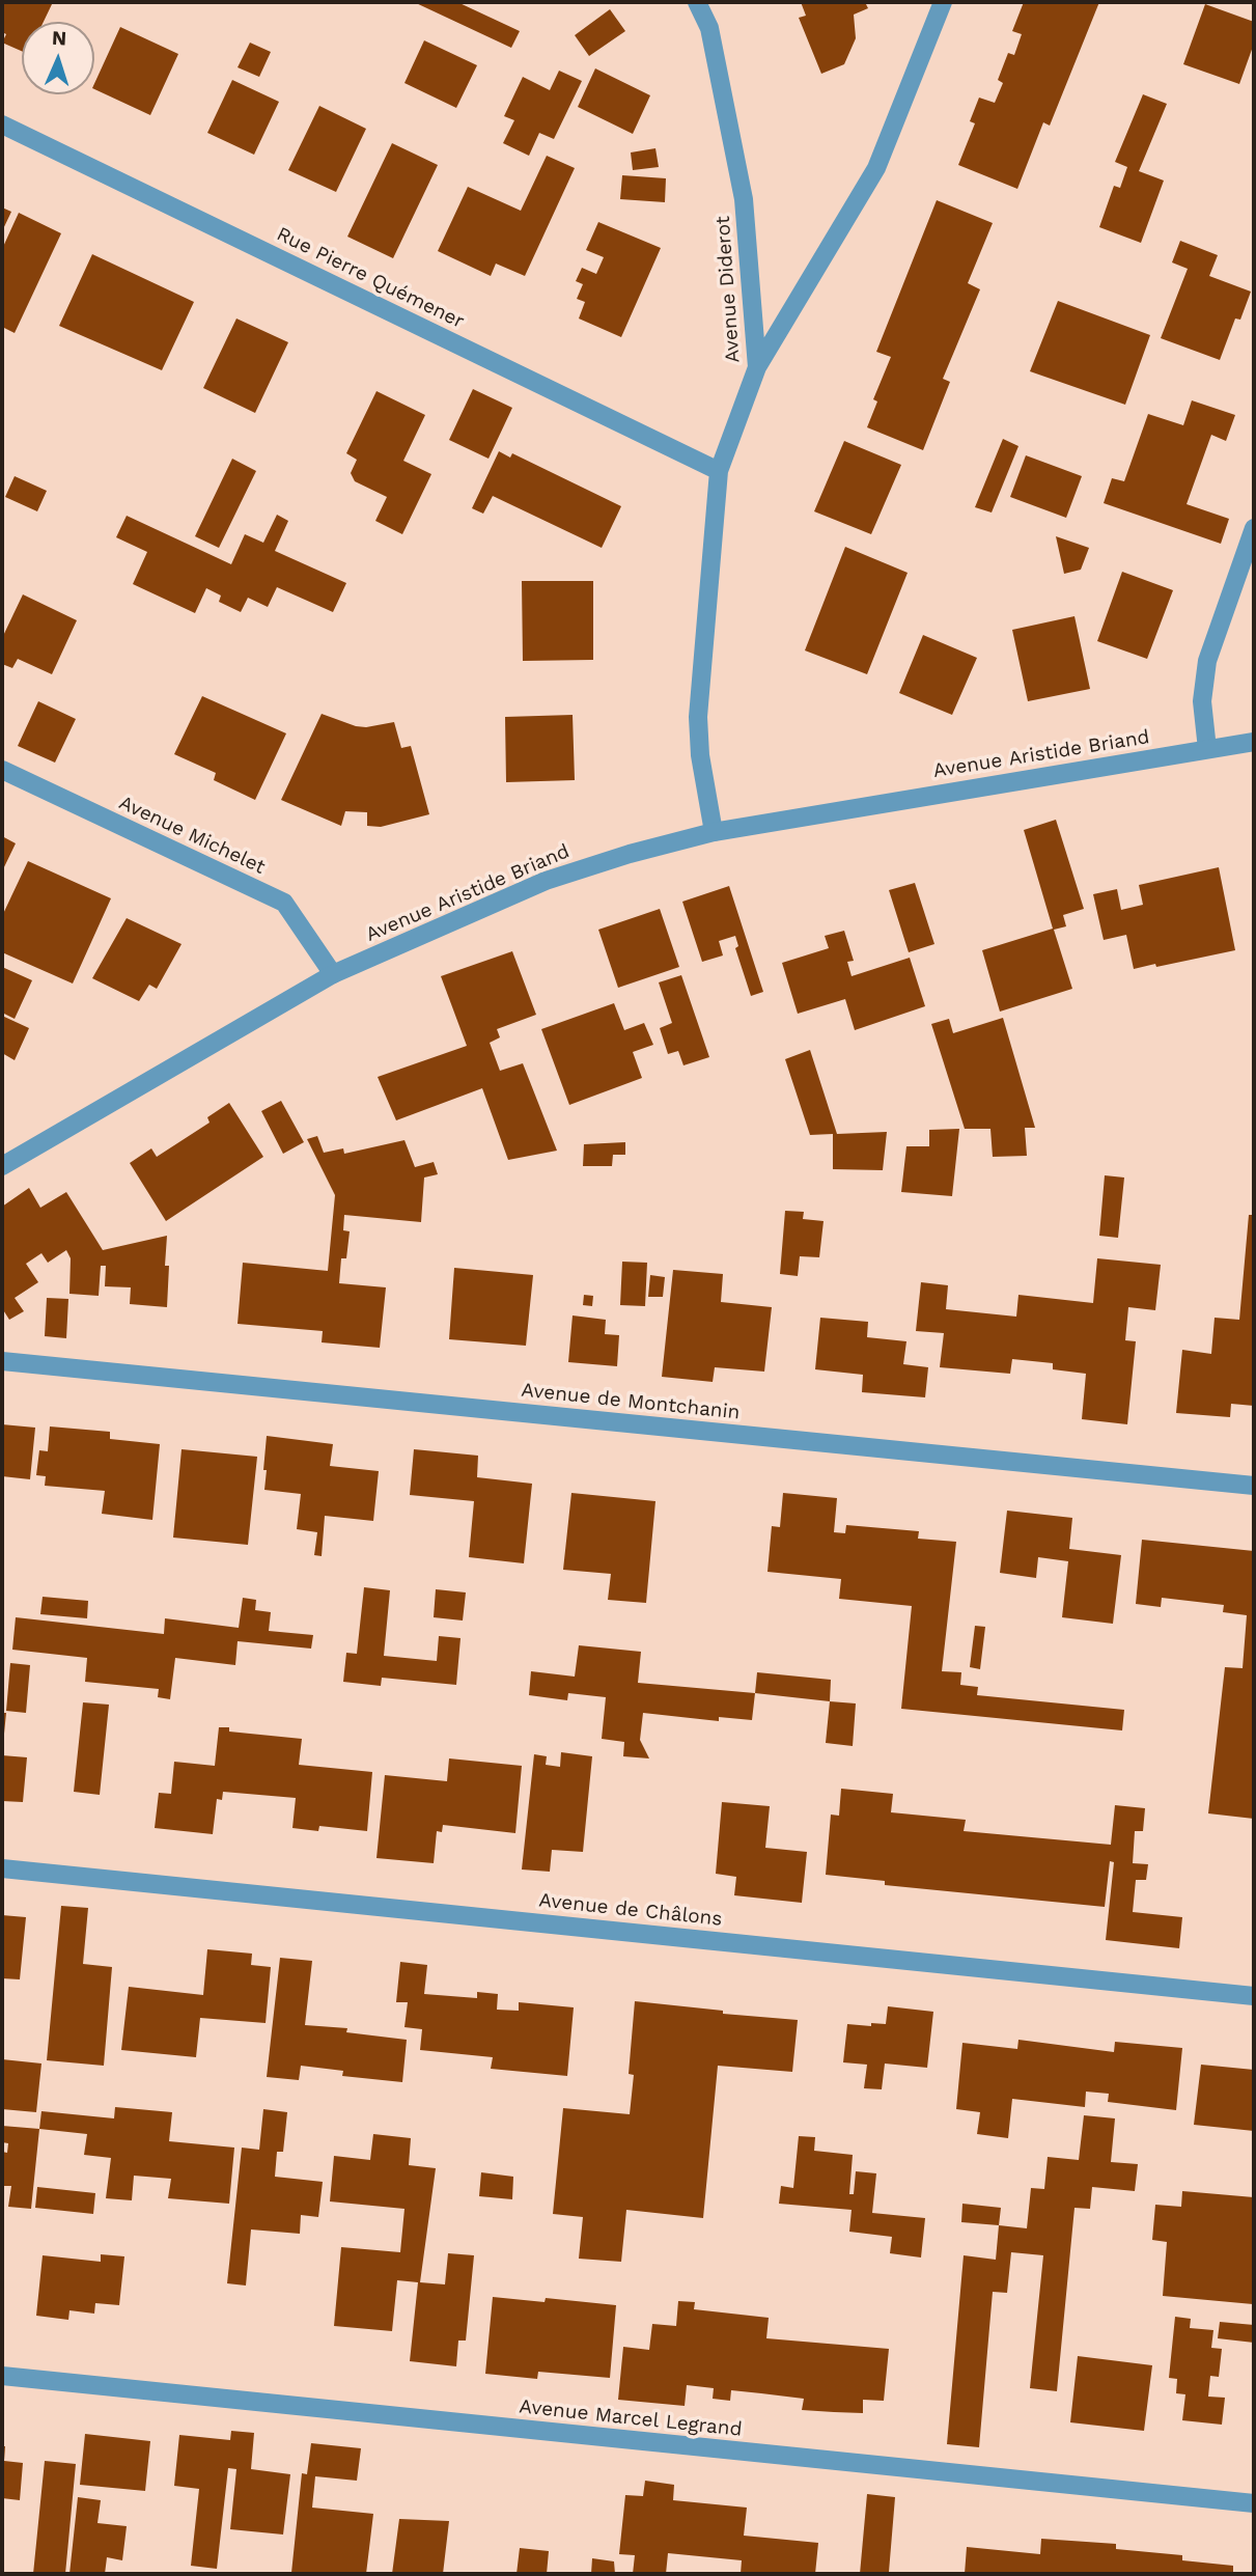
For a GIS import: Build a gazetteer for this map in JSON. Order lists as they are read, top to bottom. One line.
{"streets":{"street":["Rue Pierre Quémener","Avenue Diderot","Avenue Aristide Briand","Avenue Michelet","Avenue de Montchanin","Avenue de Châlons","Avenue Marcel Legrand"]},"crossings":[["Rue Pierre Quémener","Avenue Diderot"],["Avenue Diderot","Avenue Aristide Briand"],["Avenue Aristide Briand","Avenue Michelet"]],"north":"top"}
